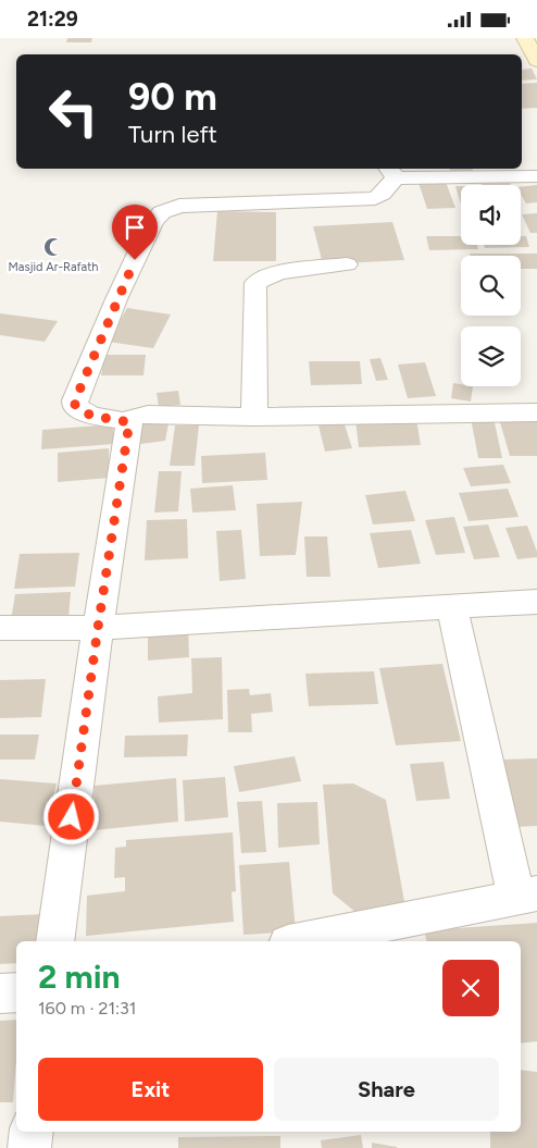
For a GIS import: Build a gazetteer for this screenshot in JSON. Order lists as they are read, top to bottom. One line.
{"places":{"mosque":["Masjid Ar-Rafath"]},"page":{"status":"21:29","turn":["90 m","Turn left"],"heading":["2 min","160 m · 21:31"],"buttons":["Exit","Share"]}}
